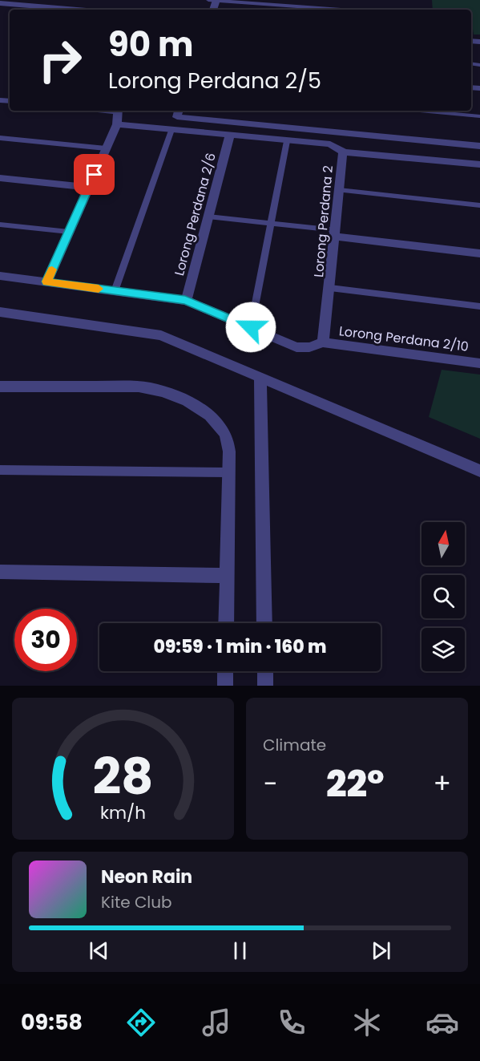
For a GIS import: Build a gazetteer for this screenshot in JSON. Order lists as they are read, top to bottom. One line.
{"streets":{"street":["Lorong Perdana 2/6","Lorong Perdana 2","Lorong Perdana 2/10"]},"crossings":[["Lorong Perdana 2/6","Lorong Perdana 2/10"],["Lorong Perdana 2","Lorong Perdana 2/10"]],"north":"top","page":{"turn":["90 m","Lorong Perdana 2/5"],"limit":"30","trip":"09:59 · 1 min · 160 m","tile":"Climate","heat":["−","22°","+"],"song":["Neon Rain","Kite Club"],"tabs":"09:58","gauge":["28","km/h"]}}
